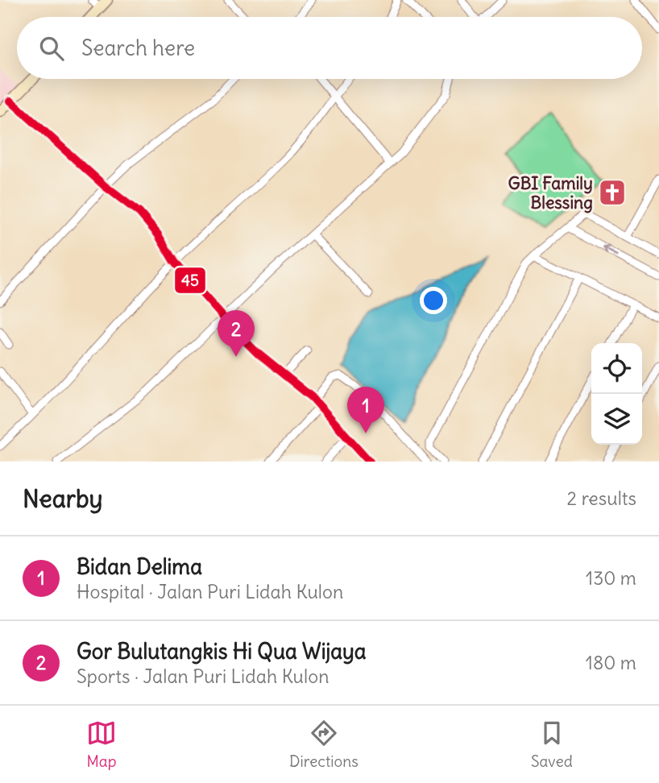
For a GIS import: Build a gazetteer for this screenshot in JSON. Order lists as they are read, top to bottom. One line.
{"places":{"church":["GBI Family Blessing"]},"lines":["transit line 45"],"page":{"search":"Search here","pins":["2","1"],"heading":["Nearby","2 results"],"list":[{"mark":"1","name":"Bidan Delima","note":"Hospital · Jalan Puri Lidah Kulon","value":"130 m"},{"mark":"2","name":"Gor Bulutangkis Hi Qua Wijaya","note":"Sports · Jalan Puri Lidah Kulon","value":"180 m"}],"nav":["Map","Directions","Saved"]}}
